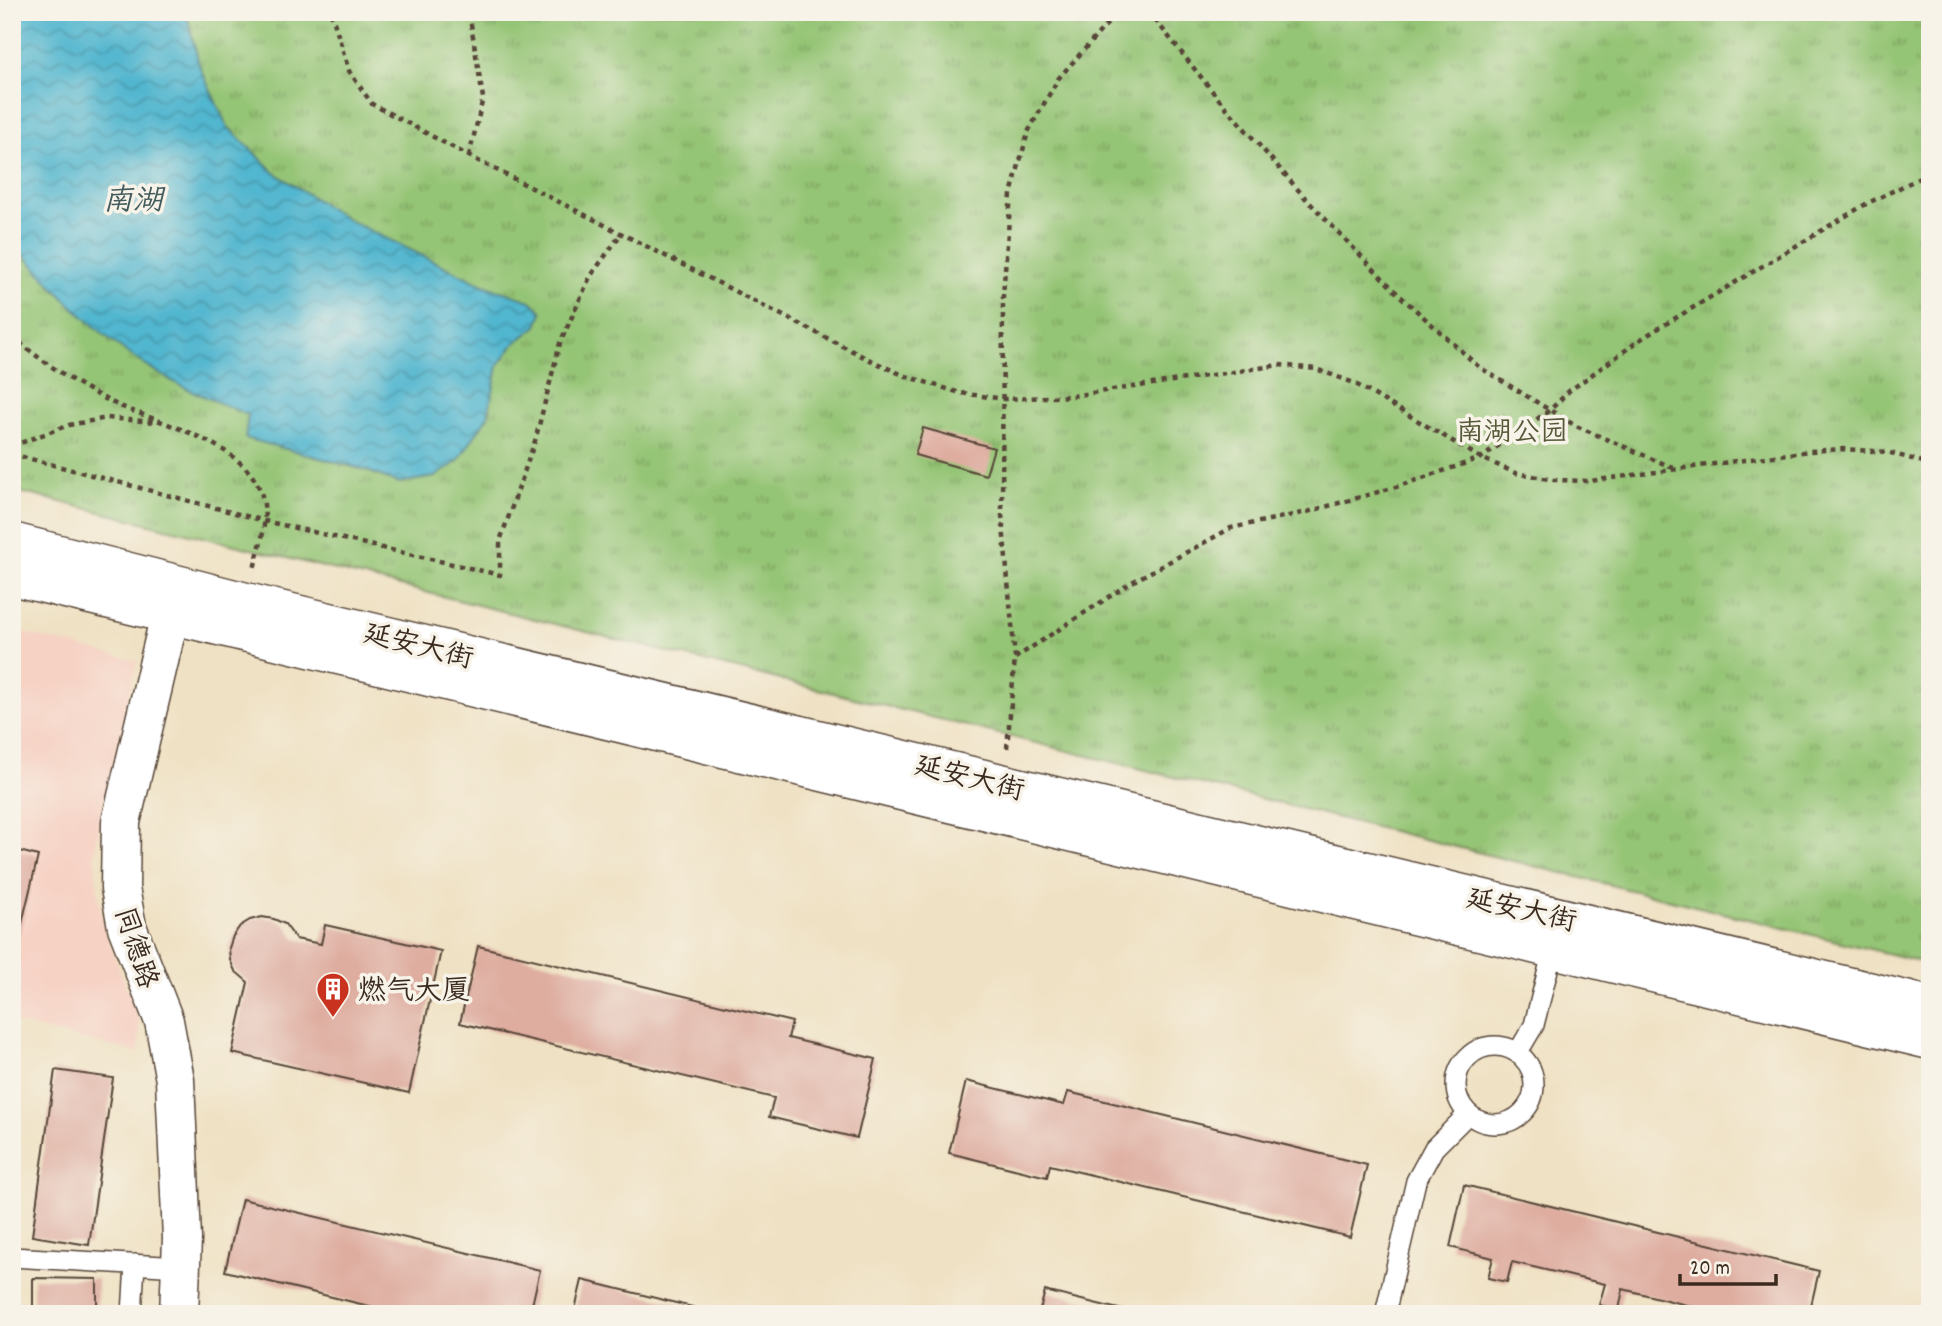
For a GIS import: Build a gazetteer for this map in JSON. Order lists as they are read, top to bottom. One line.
{"streets":{"main road":["延安大街","同德路"]},"crossings":[["延安大街","同德路"]],"water":["南湖"],"parks":["南湖公园"],"places":{"building":["燃气大厦"]},"scale_bar":"20 m"}
